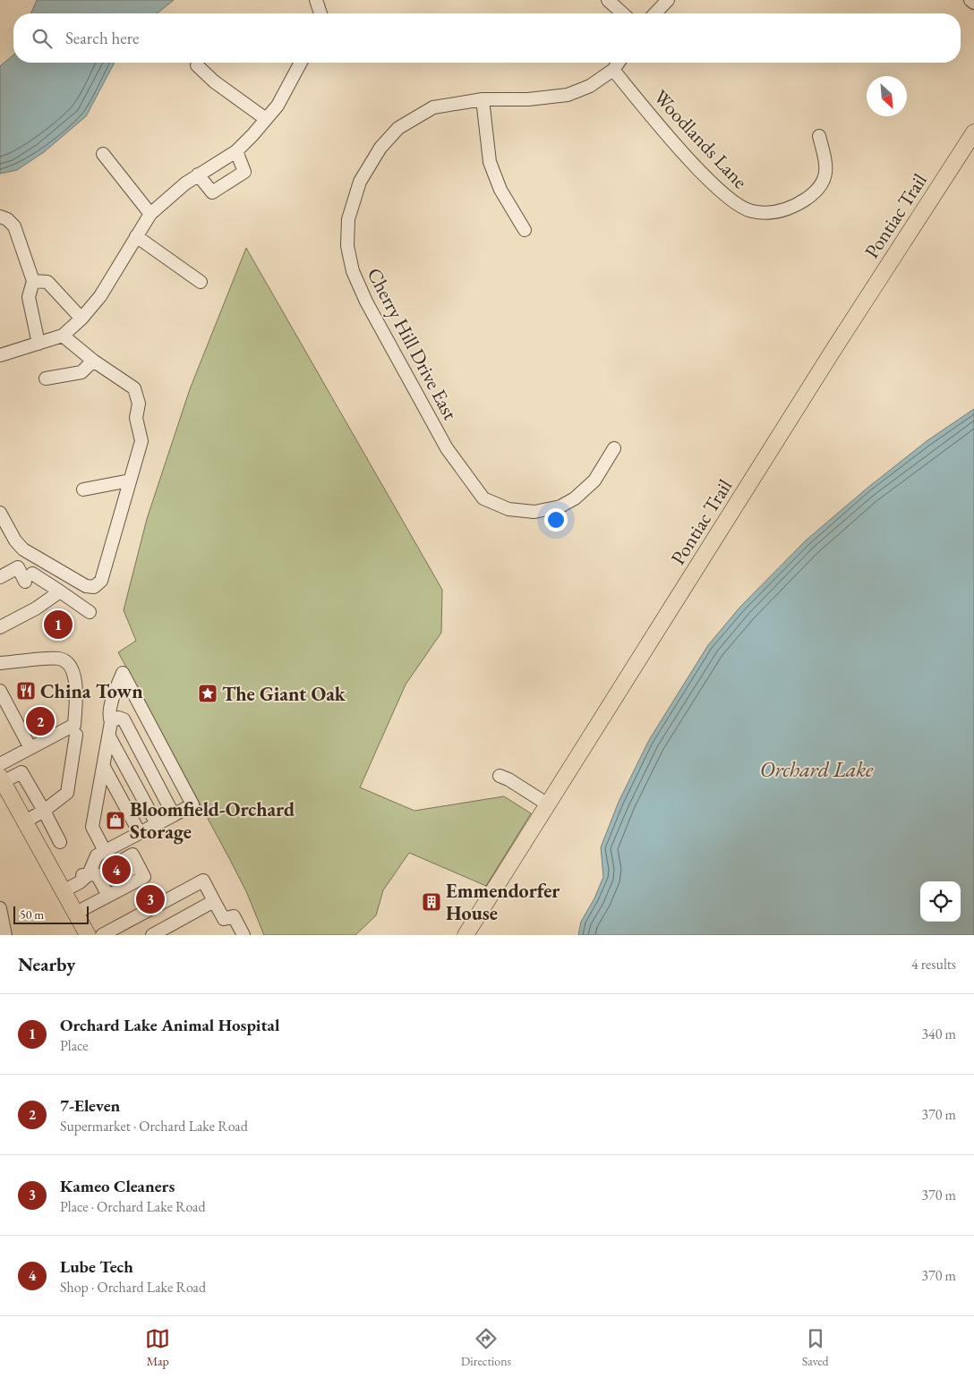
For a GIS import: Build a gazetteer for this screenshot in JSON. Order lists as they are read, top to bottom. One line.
{"streets":{"main road":["Pontiac Trail"],"street":["Woodlands Lane","Cherry Hill Drive East"]},"crossings":[["Woodlands Lane","Cherry Hill Drive East"]],"water":["Orchard Lake"],"places":{"restaurant":["China Town"],"place":["The Giant Oak"],"shop":["Bloomfield-Orchard Storage"],"building":["Emmendorfer House"]},"scale_bar":"50 m","north":"bottom right","page":{"search":"Search here","pins":["1","2","4","3"],"scale":"50 m","heading":["Nearby","4 results"],"list":[{"mark":"1","name":"Orchard Lake Animal Hospital","note":"Place","value":"340 m"},{"mark":"2","name":"7-Eleven","note":"Supermarket · Orchard Lake Road","value":"370 m"},{"mark":"3","name":"Kameo Cleaners","note":"Place · Orchard Lake Road","value":"370 m"},{"mark":"4","name":"Lube Tech","note":"Shop · Orchard Lake Road","value":"370 m"}],"nav":["Map","Directions","Saved"]}}
